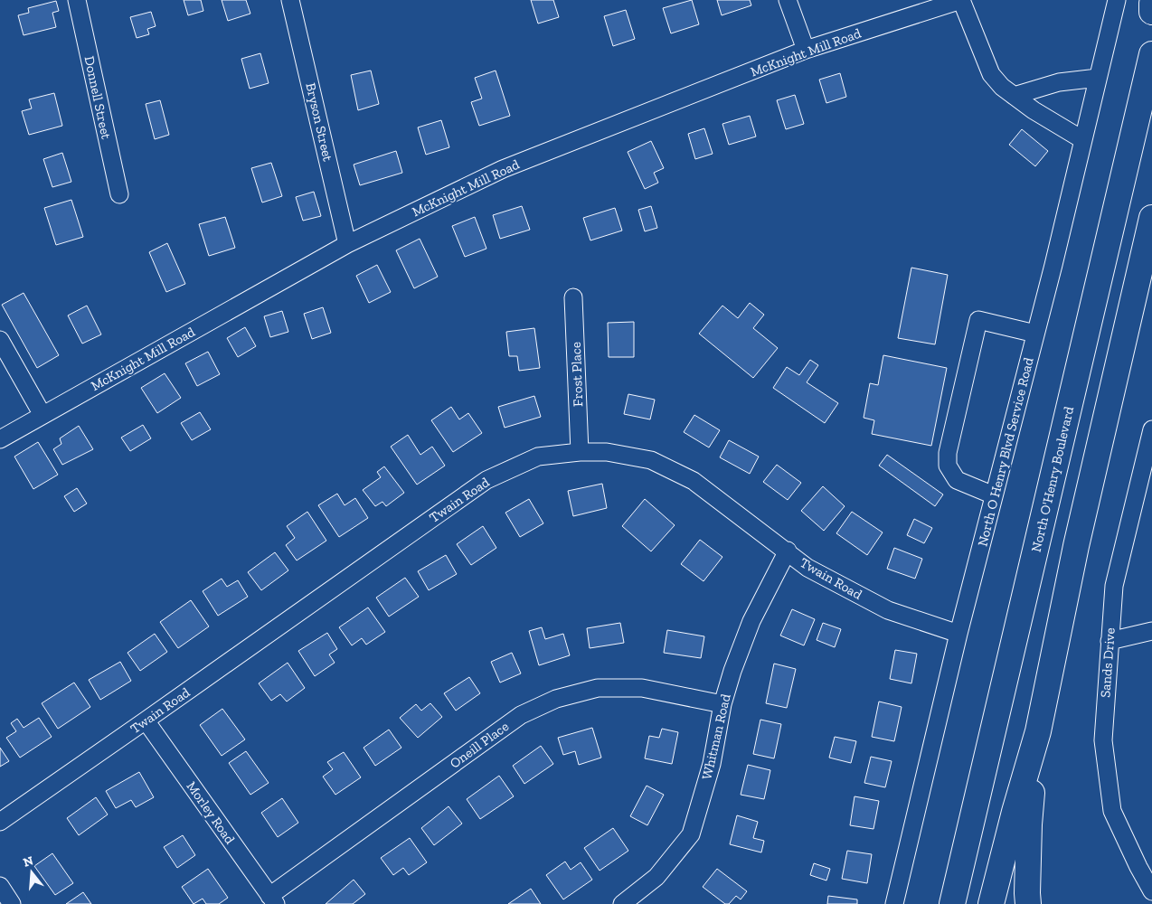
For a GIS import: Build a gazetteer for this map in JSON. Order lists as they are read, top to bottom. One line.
{"streets":{"highway":["North O'Henry Boulevard"],"street":["McKnight Mill Road","Donnell Street","Bryson Street","Frost Place","North O Henry Blvd Service Road","Twain Road","Sands Drive","Whitman Road","Oneill Place","Morley Road"]},"crossings":[["McKnight Mill Road","Bryson Street"],["Frost Place","Twain Road"],["North O Henry Blvd Service Road","Twain Road"],["Twain Road","Whitman Road"],["Twain Road","Morley Road"],["Whitman Road","Oneill Place"],["Oneill Place","Morley Road"]],"north":"top"}
